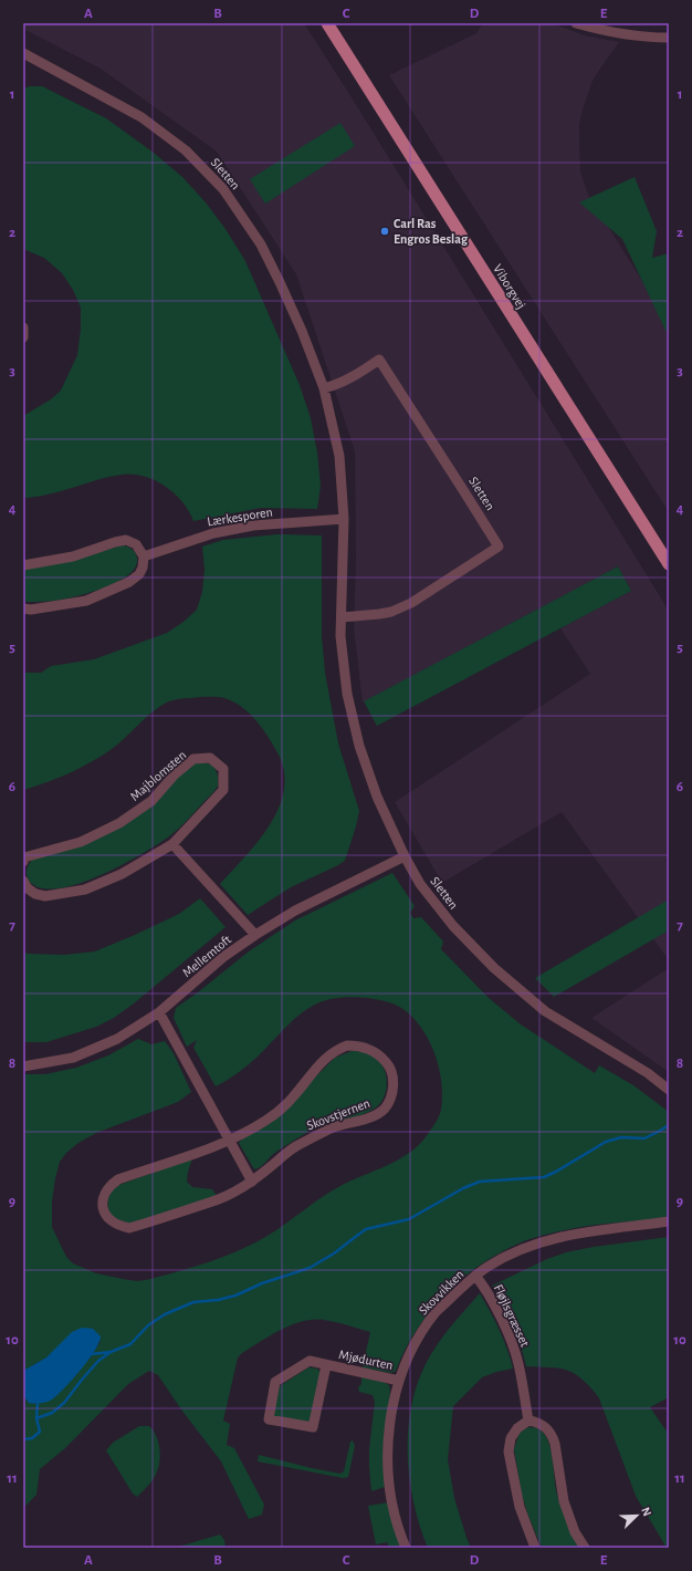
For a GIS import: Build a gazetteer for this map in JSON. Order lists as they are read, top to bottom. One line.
{"streets":{"main road":["Viborgvej"],"street":["Sletten","Lærkesporen","Majblomsten","Mellemtoft","Skovstjernen","Skovvikken","Fløjlsgræsset","Mjødurten"]},"crossings":[["Sletten","Lærkesporen"],["Sletten","Mellemtoft"],["Skovvikken","Fløjlsgræsset"],["Skovvikken","Mjødurten"]],"places":["Carl Ras Engros Beslag"],"north":"top right","grid":{"columns":["A","B","C","D","E"],"rows":["1","2","3","4","5","6","7","8","9","10","11"]}}
